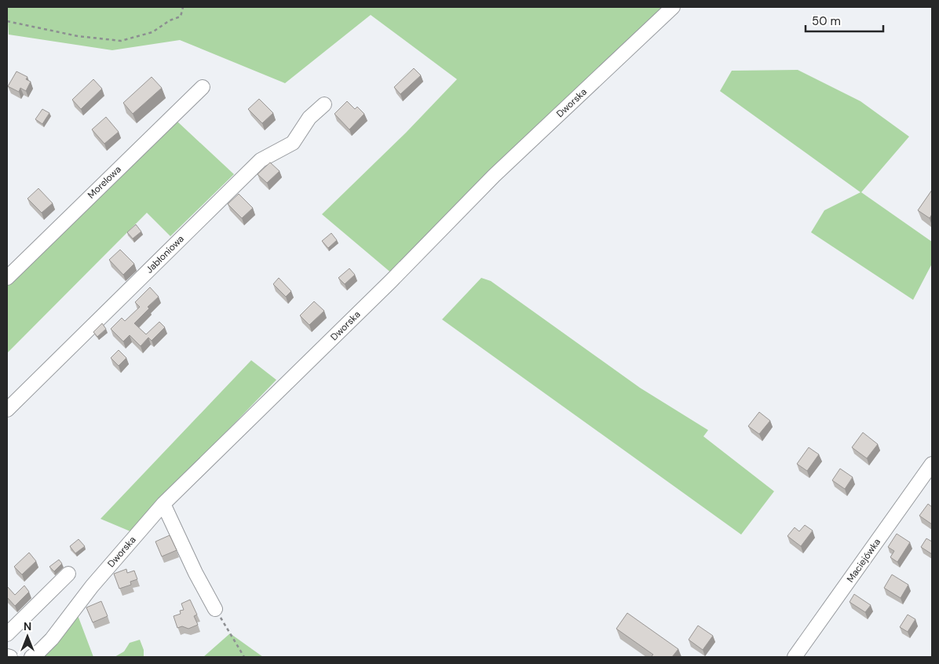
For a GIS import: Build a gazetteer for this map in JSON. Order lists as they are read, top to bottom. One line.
{"streets":{"street":["Dworska","Morelowa","Jabłoniowa","Maciejówka"]},"scale_bar":"50 m","north":"top"}
